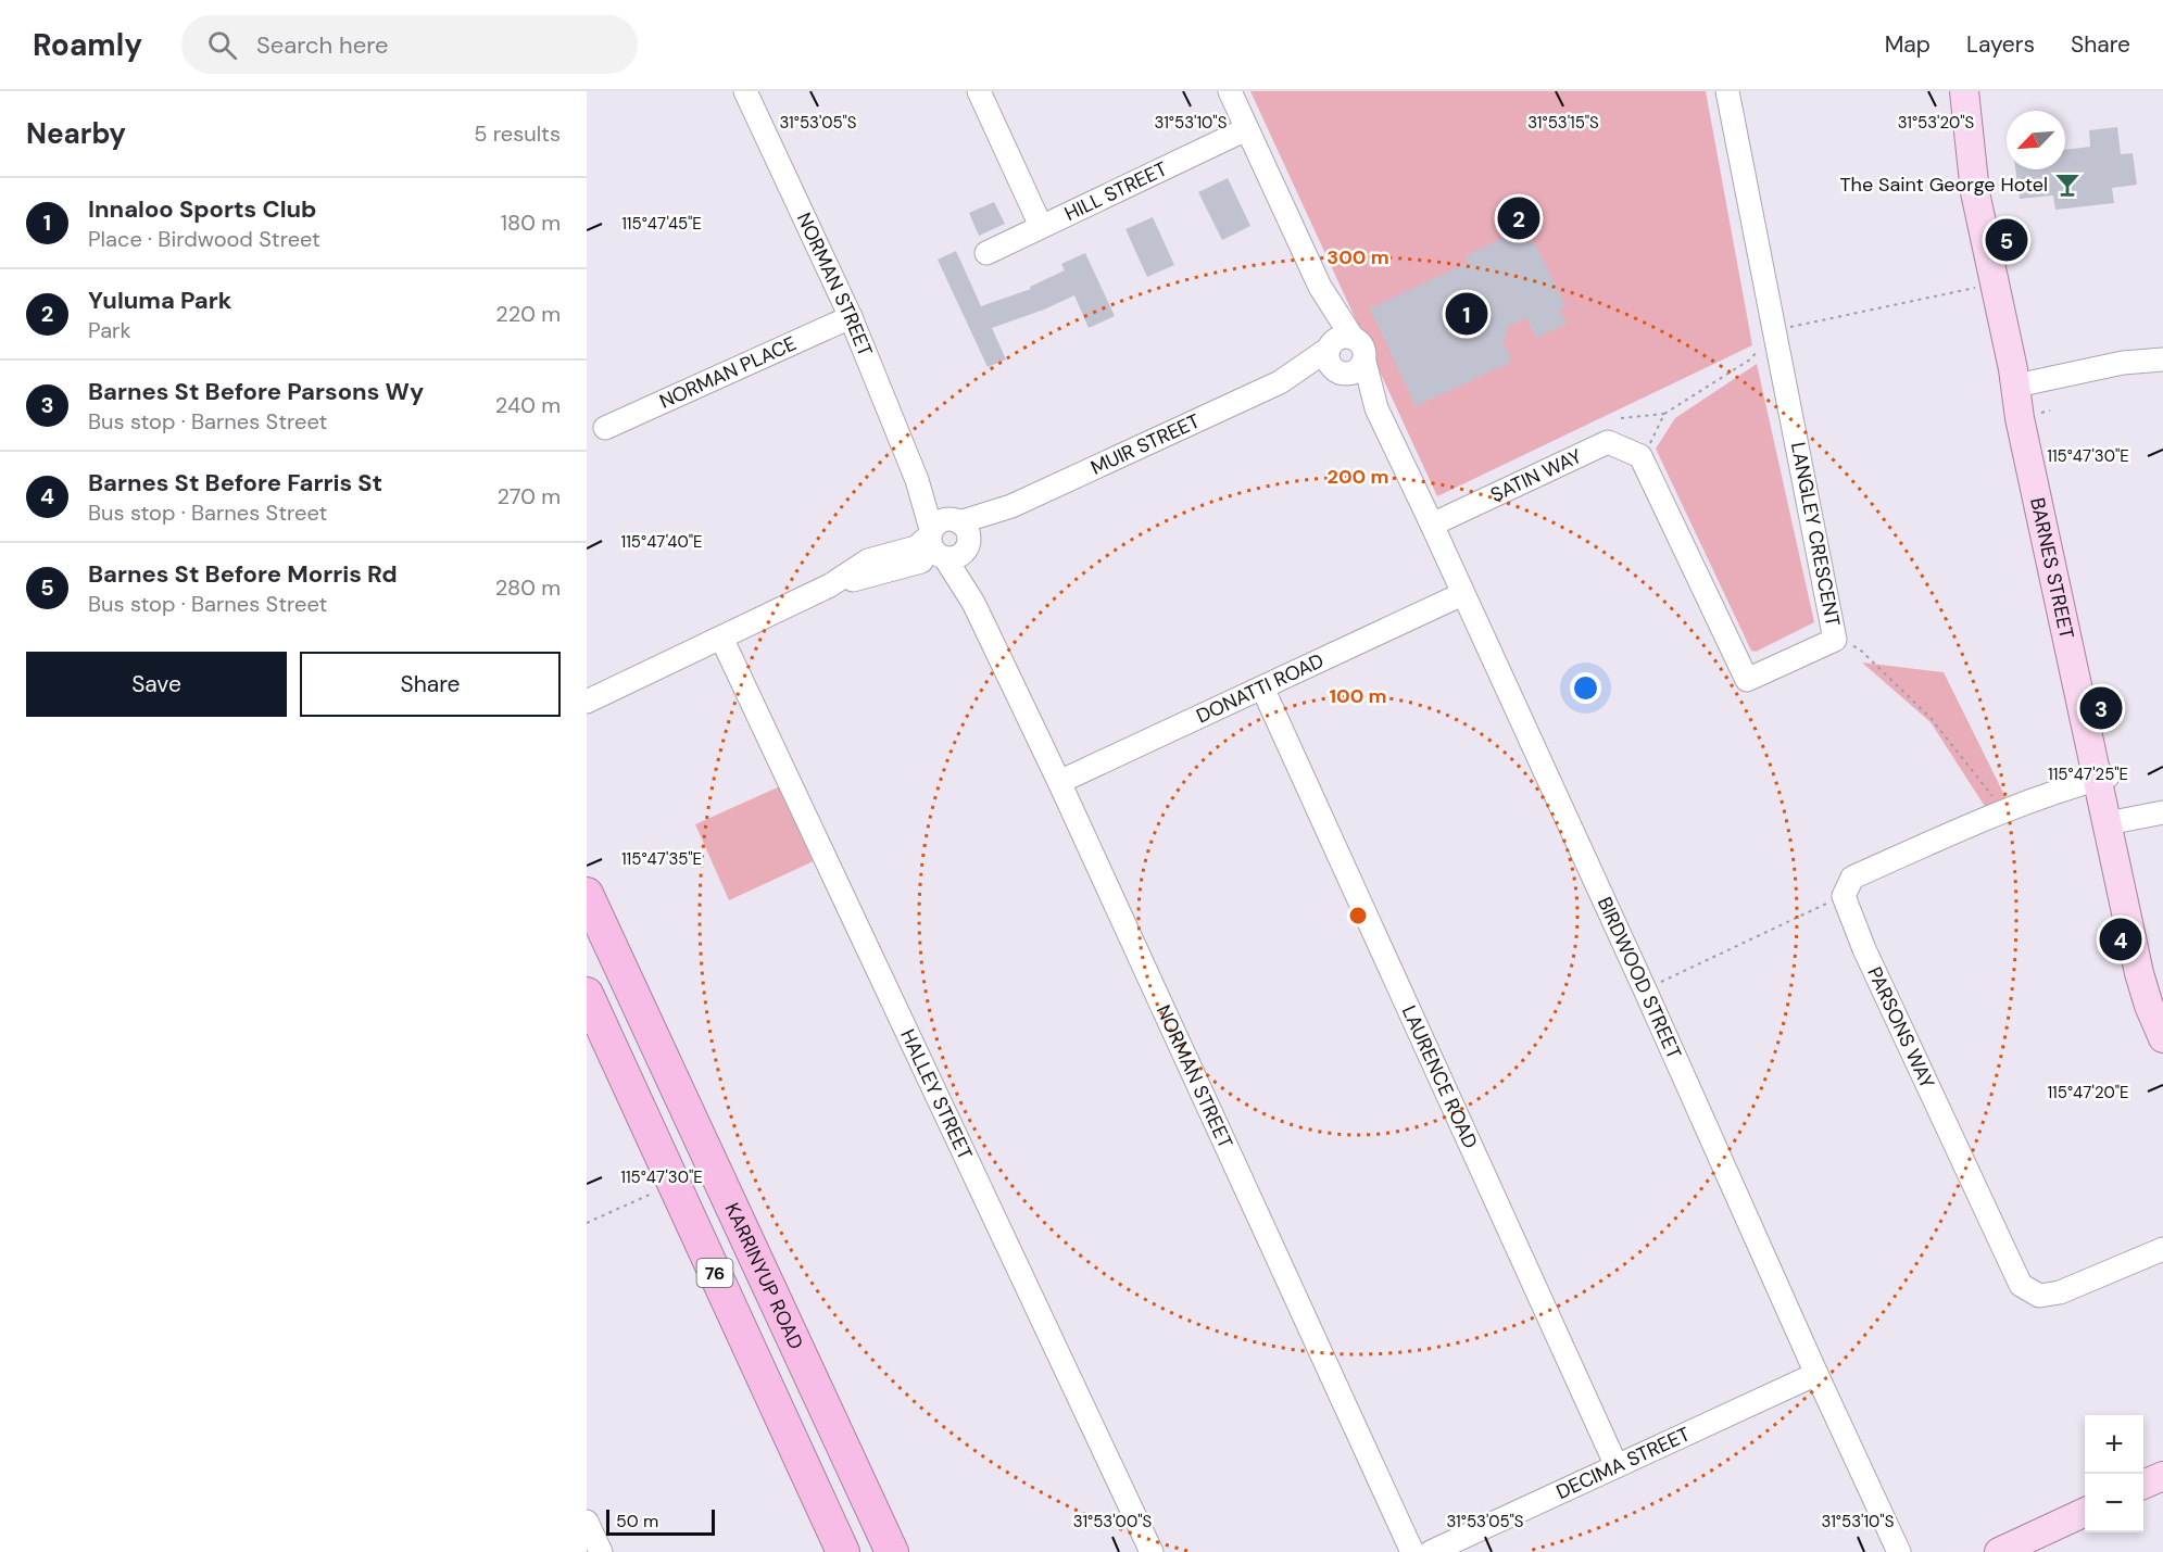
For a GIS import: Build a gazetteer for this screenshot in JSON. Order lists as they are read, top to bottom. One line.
{"streets":{"highway":["76","KARRINYUP ROAD"],"main road":["BARNES STREET"],"street":["HILL STREET","NORMAN STREET","NORMAN PLACE","MUIR STREET","SATIN WAY","LANGLEY CRESCENT","DONATTI ROAD","BIRDWOOD STREET","PARSONS WAY","LAURENCE ROAD","HALLEY STREET","DECIMA STREET"]},"crossings":[["NORMAN STREET","NORMAN PLACE"],["NORMAN STREET","MUIR STREET"],["NORMAN STREET","DONATTI ROAD"],["MUIR STREET","BIRDWOOD STREET"],["MUIR STREET","HALLEY STREET"],["SATIN WAY","LANGLEY CRESCENT"],["SATIN WAY","BIRDWOOD STREET"],["DONATTI ROAD","BIRDWOOD STREET"],["DONATTI ROAD","LAURENCE ROAD"],["BIRDWOOD STREET","DECIMA STREET"],["LAURENCE ROAD","DECIMA STREET"]],"places":{"bar":["The Saint George Hotel"]},"scale_bar":"50 m","north":"bottom left","page":{"header":"Roamly","search":"Search here","nav":["Map","Layers","Share"],"heading":["Nearby","5 results"],"list":[{"mark":"1","name":"Innaloo Sports Club","note":"Place · Birdwood Street","value":"180 m"},{"mark":"2","name":"Yuluma Park","note":"Park","value":"220 m"},{"mark":"3","name":"Barnes St Before Parsons Wy","note":"Bus stop · Barnes Street","value":"240 m"},{"mark":"4","name":"Barnes St Before Farris St","note":"Bus stop · Barnes Street","value":"270 m"},{"mark":"5","name":"Barnes St Before Morris Rd","note":"Bus stop · Barnes Street","value":"280 m"}],"pins":["2","5","1","3","4"],"buttons":["Save","Share"],"map_buttons":["+","−"],"scale":"50 m"},"coordinates":["31°53'05\"S","31°53'10\"S","31°53'20\"S","31°53'15\"S","115°47'45\"E","115°47'30\"E","115°47'40\"E","115°47'25\"E","115°47'35\"E","115°47'20\"E","31°53'00\"S"],"rings":["300 m","200 m","100 m"]}
